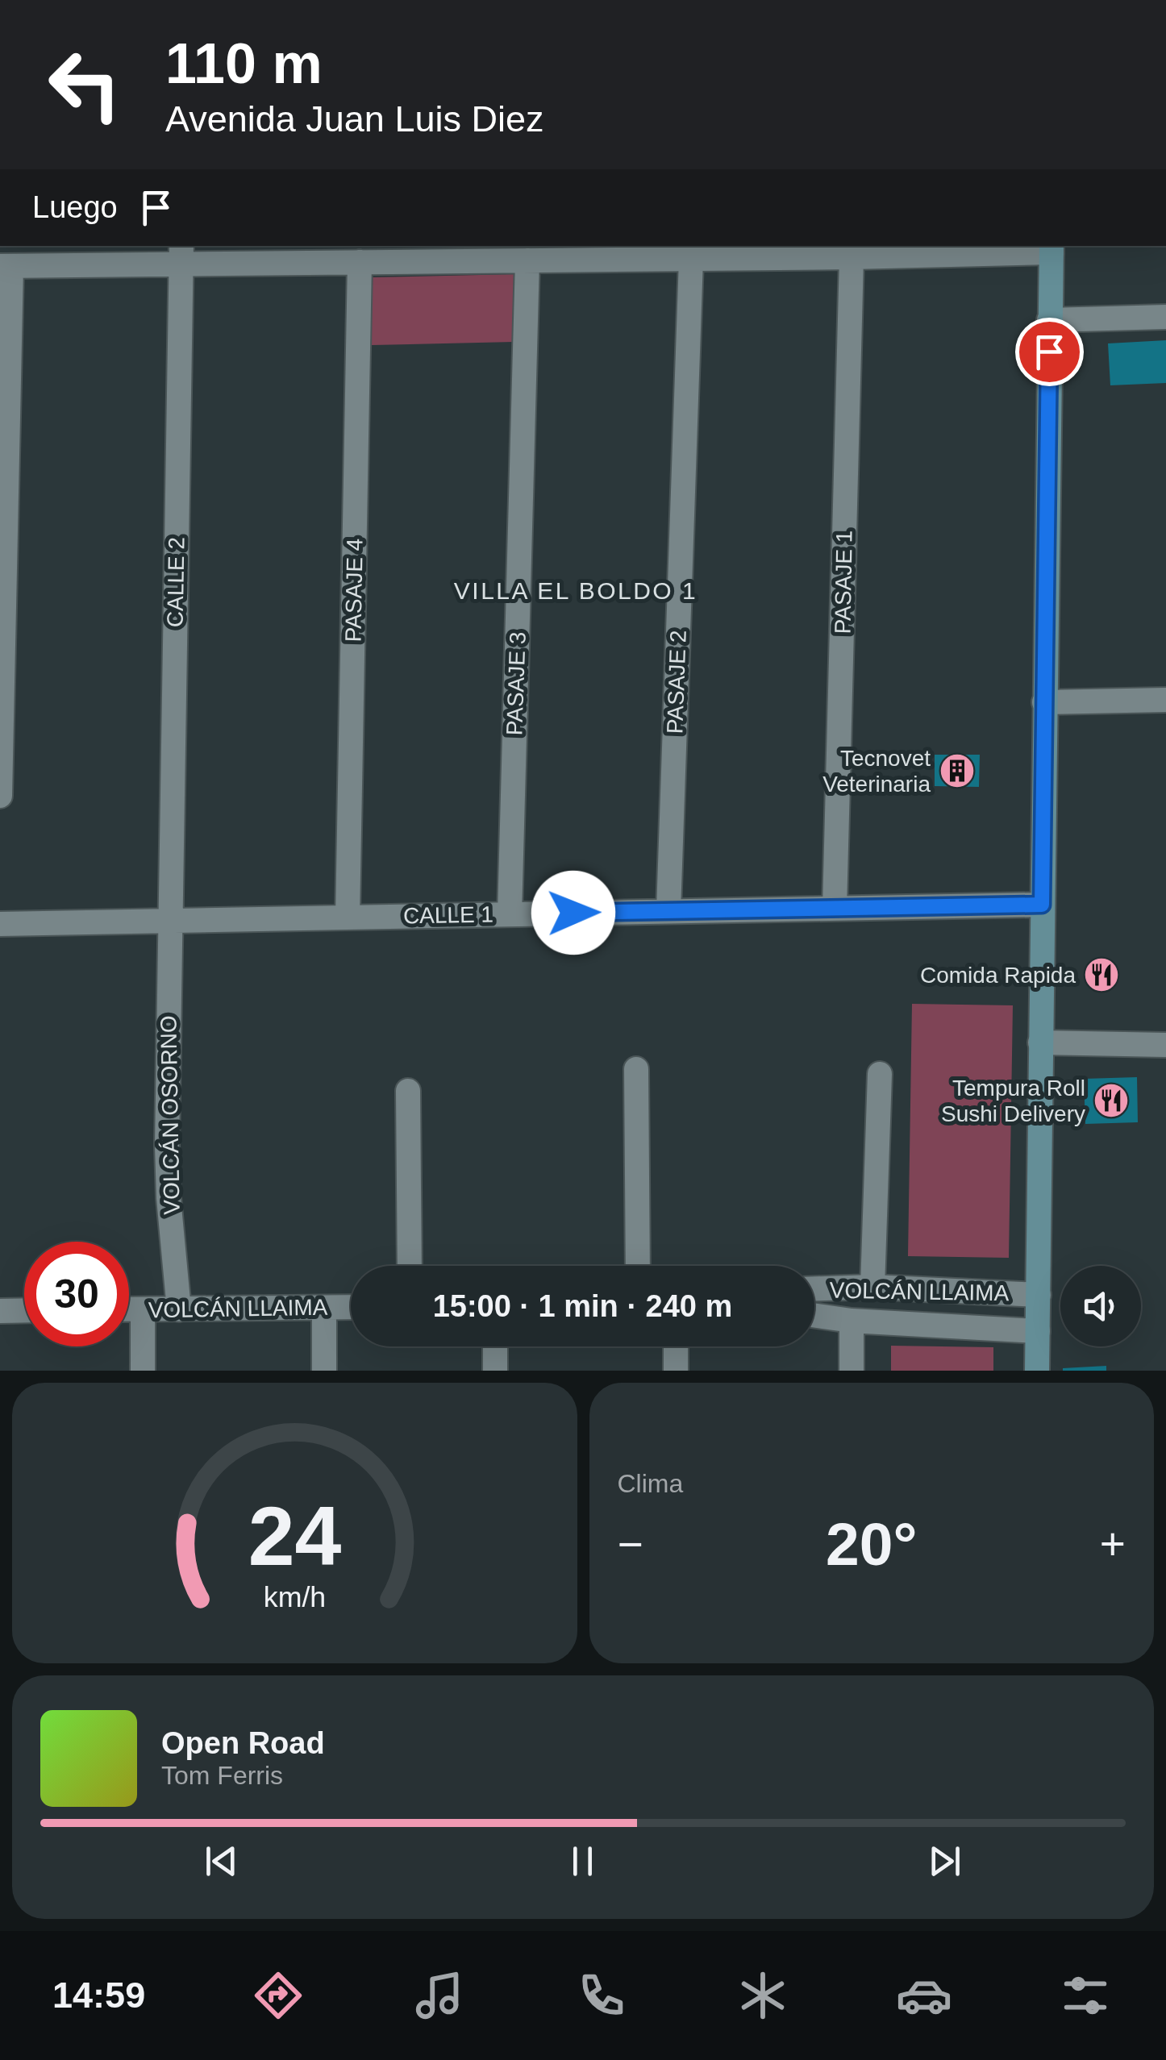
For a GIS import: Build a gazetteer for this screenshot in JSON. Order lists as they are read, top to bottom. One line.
{"streets":{"street":["CALLE 2","PASAJE 1","PASAJE 4","PASAJE 2","PASAJE 3","CALLE 1","VOLCÁN OSORNO","VOLCÁN LLAIMA"]},"crossings":[["CALLE 2","CALLE 1"],["CALLE 2","VOLCÁN OSORNO"],["PASAJE 1","CALLE 1"],["PASAJE 4","CALLE 1"],["PASAJE 2","CALLE 1"],["PASAJE 3","CALLE 1"],["CALLE 1","VOLCÁN OSORNO"],["VOLCÁN OSORNO","VOLCÁN LLAIMA"]],"districts":["VILLA EL BOLDO 1"],"places":{"building":["Tecnovet Veterinaria"],"restaurant":["Comida Rapida","Tempura Roll Sushi Delivery"]},"page":{"turn":["110 m","Avenida Juan Luis Diez"],"then":"Luego","limit":"30","trip":"15:00 · 1 min · 240 m","tile":"Clima","heat":["−","20°","+"],"song":["Open Road","Tom Ferris"],"tabs":"14:59","gauge":["24","km/h"]}}
